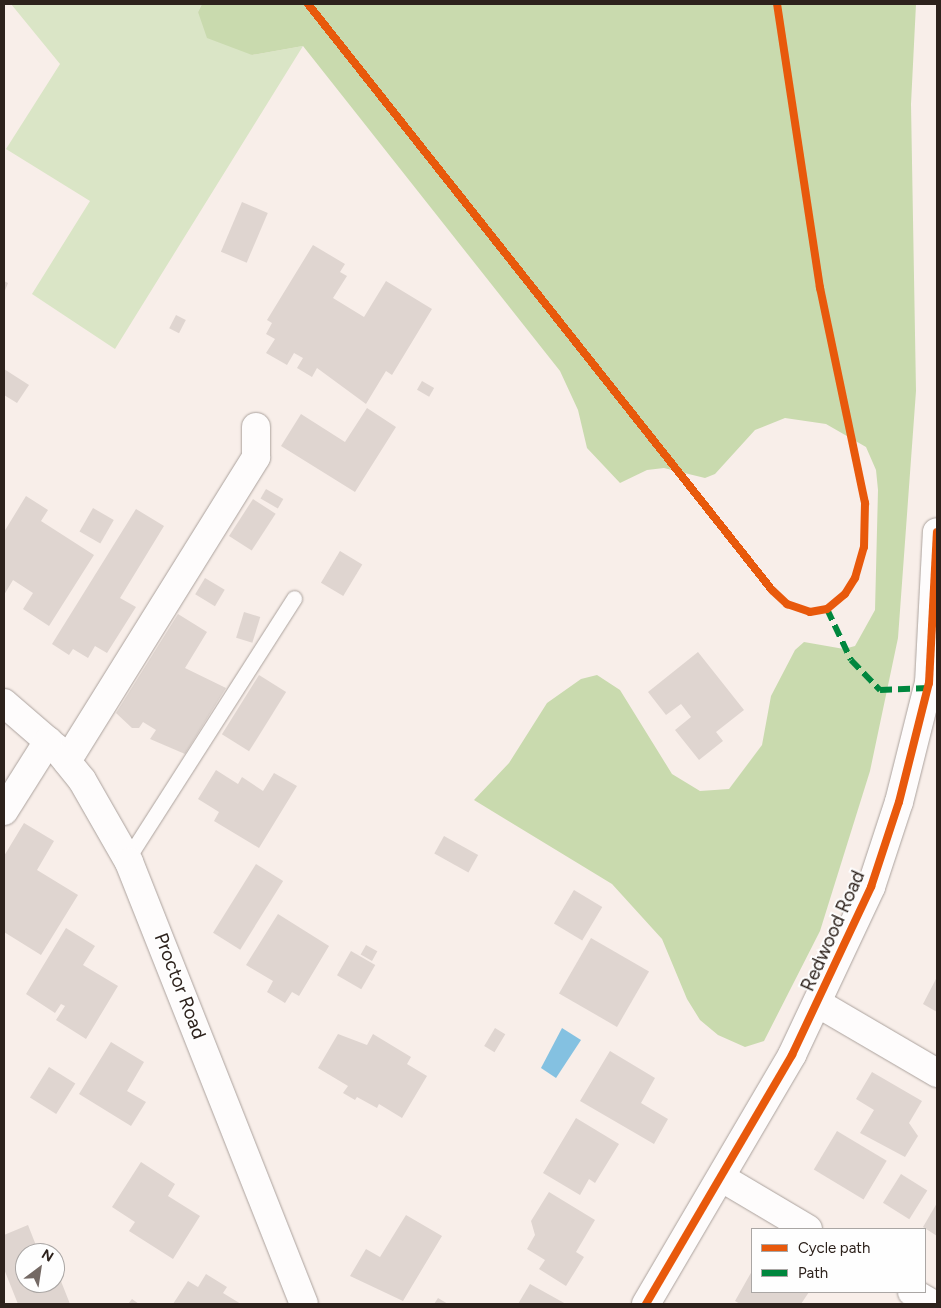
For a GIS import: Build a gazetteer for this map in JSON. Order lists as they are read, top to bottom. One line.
{"streets":{"street":["Redwood Road","Proctor Road"]},"legend":["Cycle path","Path"],"north":"top right"}
